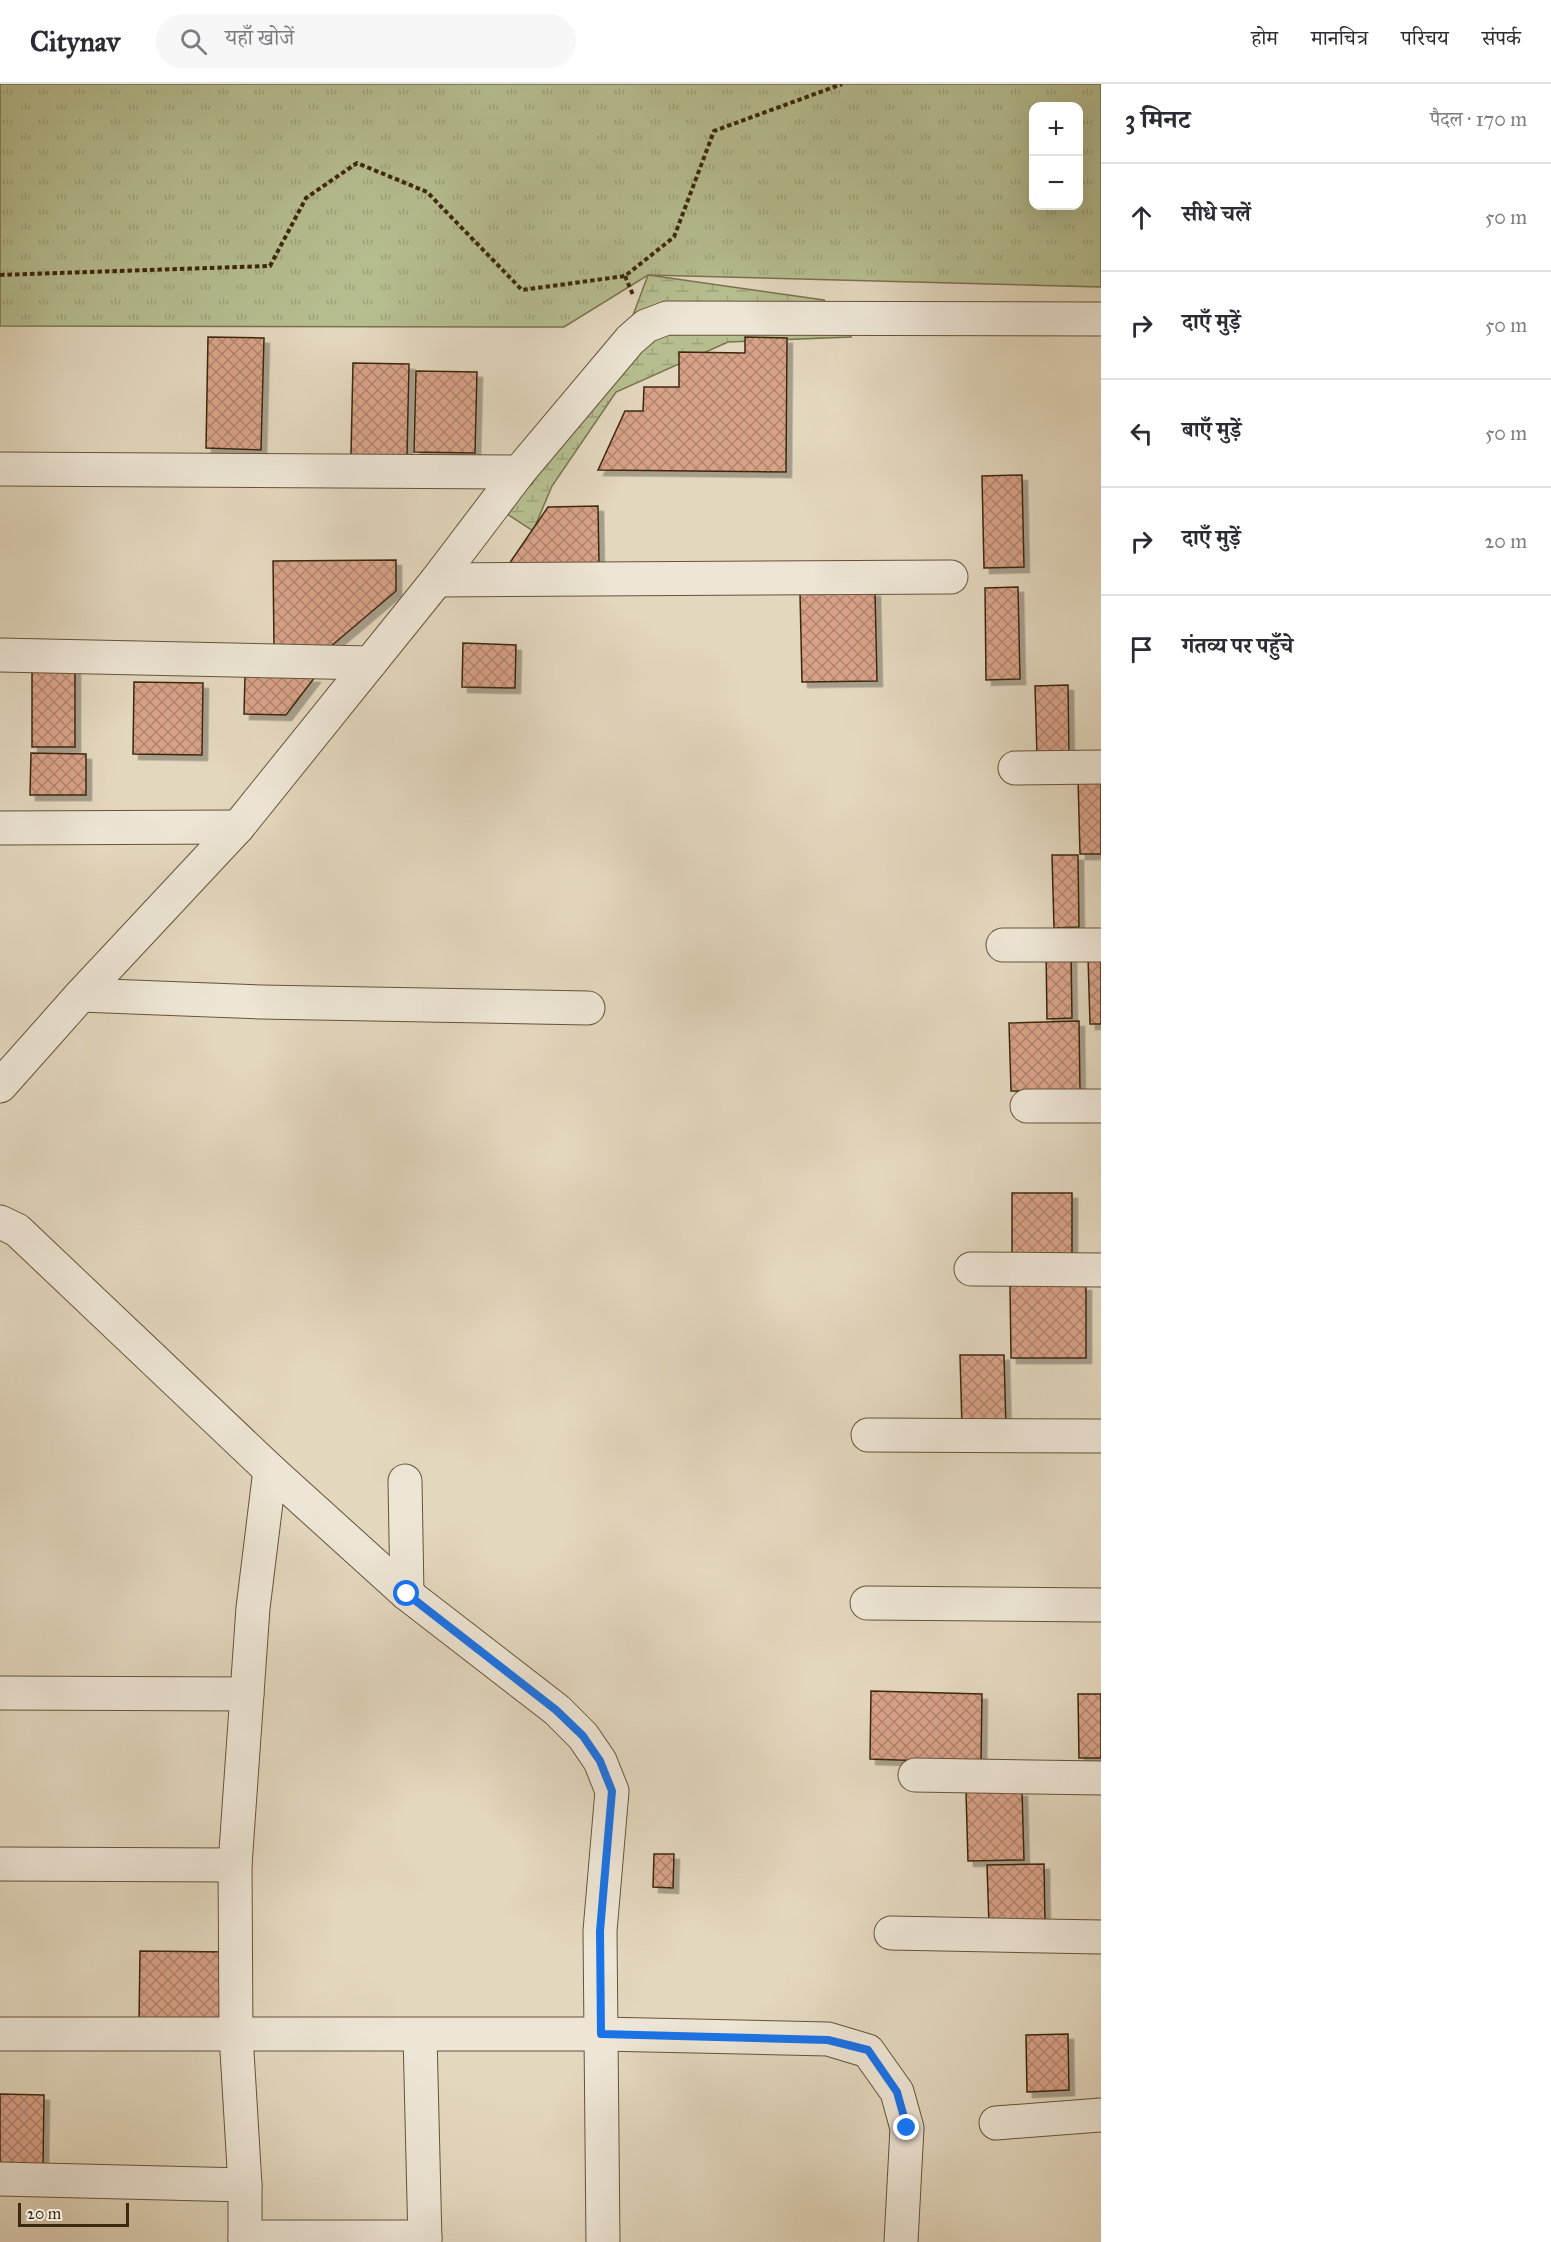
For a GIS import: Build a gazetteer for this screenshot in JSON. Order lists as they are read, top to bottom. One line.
{"scale_bar":"20 m","page":{"header":"Citynav","search":"यहाँ खोजें","nav":["होम","मानचित्र","परिचय","संपर्क"],"heading":["3 मिनट","पैदल · 170 m"],"map_buttons":["+","−"],"list":[["सीधे चलें","50 m"],["दाएँ मुड़ें","50 m"],["बाएँ मुड़ें","50 m"],["दाएँ मुड़ें","20 m"],"गंतव्य पर पहुँचे"],"scale":"20 m"}}
